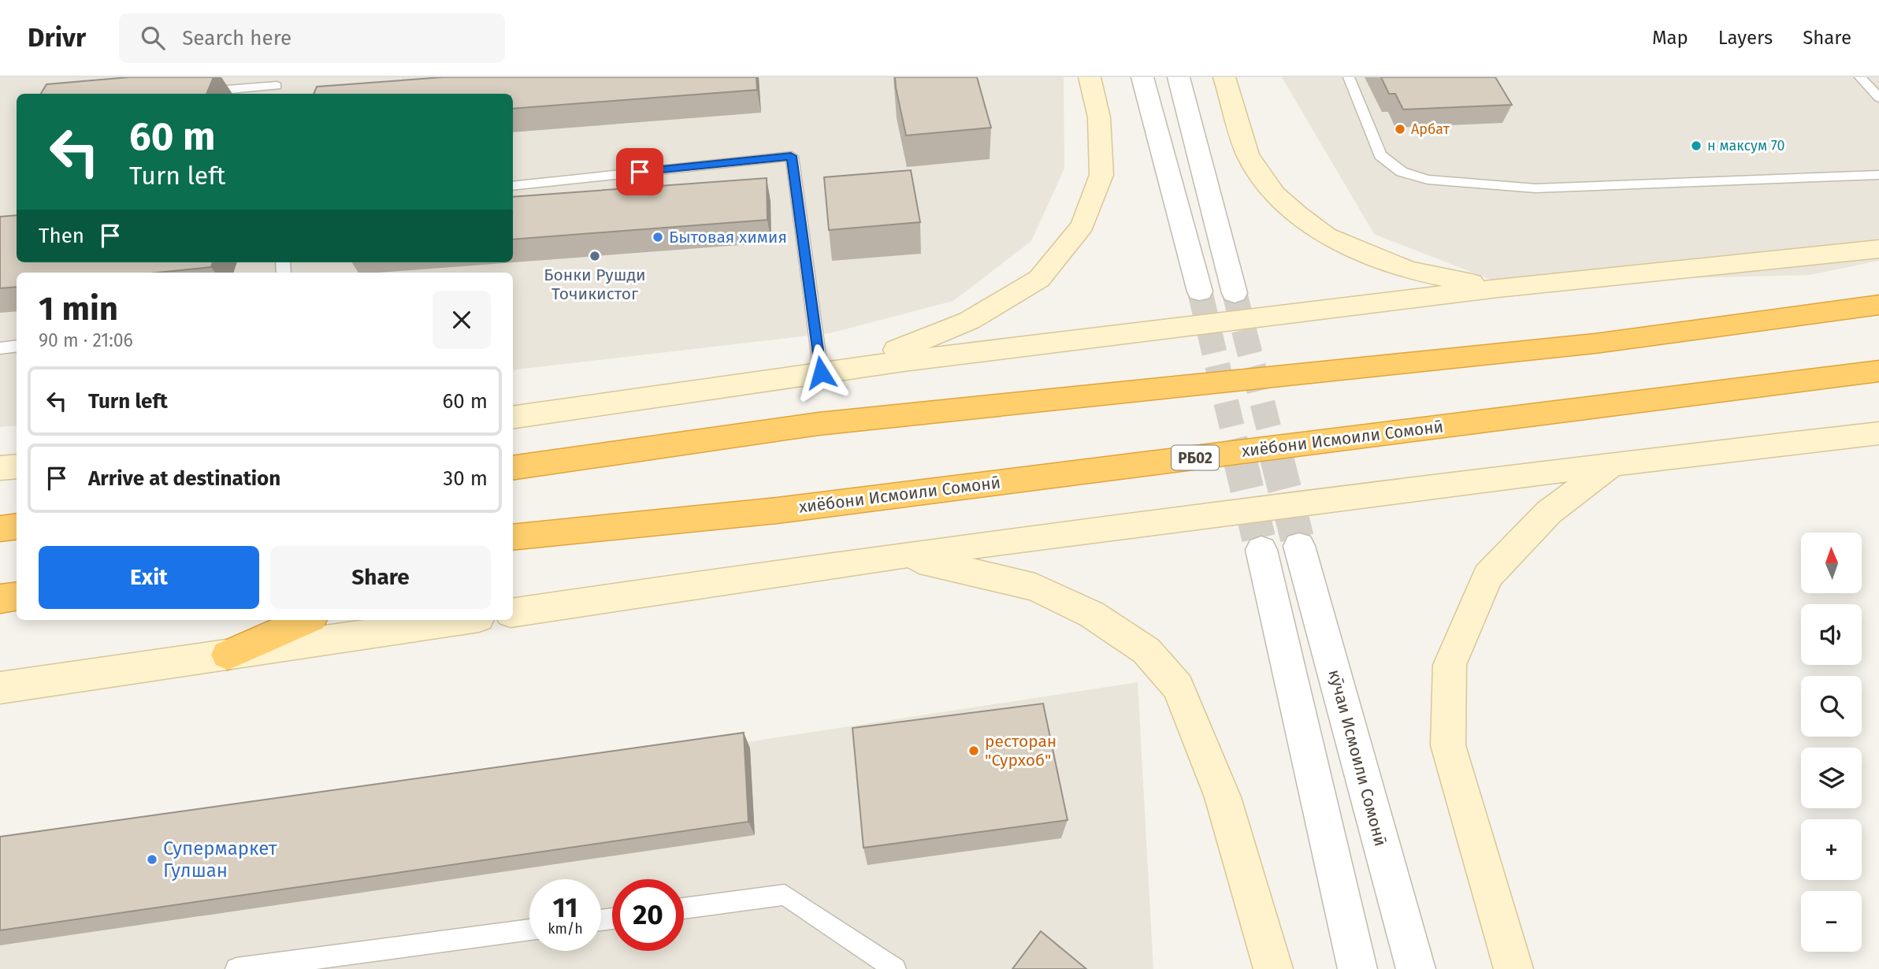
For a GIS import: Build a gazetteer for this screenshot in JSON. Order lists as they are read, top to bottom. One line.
{"streets":{"highway":["хиёбони Исмоили Сомонӣ","РБ02"],"street":["кӯчаи Исмоили Сомонӣ"]},"places":["Арбат","н максум 70","Бытовая химия","Бонки Рушди Точикистог","ресторан \"Сурхоб\"","Супермаркет Гулшан"],"north":"top","page":{"header":"Drivr","search":"Search here","nav":["Map","Layers","Share"],"turn":["60 m","Turn left"],"then":"Then","heading":["1 min","90 m · 21:06"],"list":[{"name":"Turn left","value":"60 m"},{"name":"Arrive at destination","value":"30 m"}],"map_buttons":["+","−"],"buttons":["Exit","Share"],"speed":"11 km/h","limit":"20"}}
